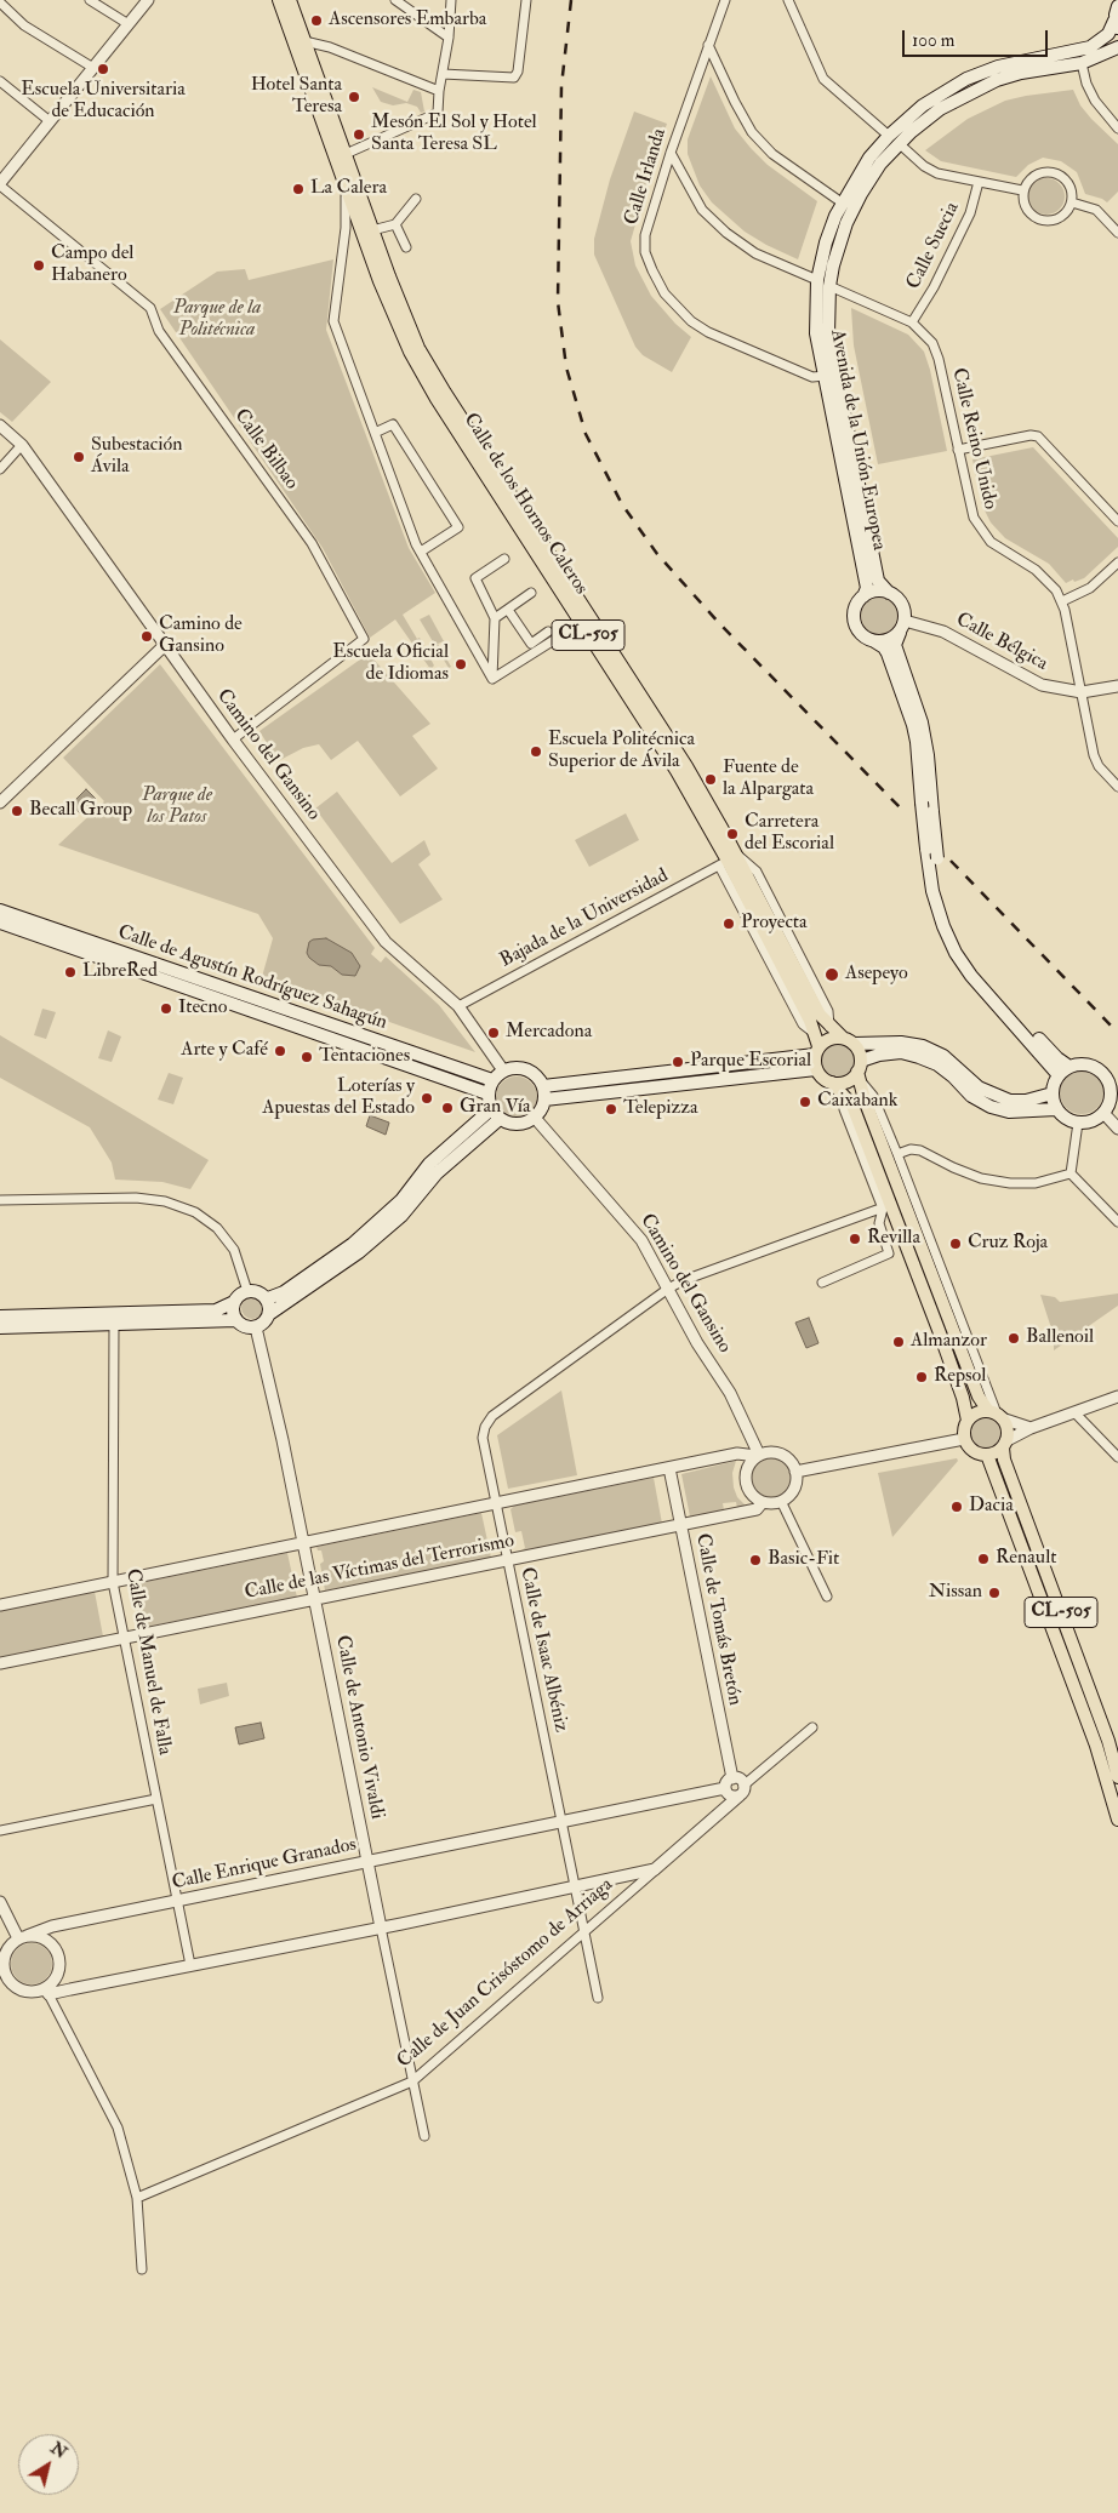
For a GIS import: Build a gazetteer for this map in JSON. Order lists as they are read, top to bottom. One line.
{"streets":{"main road":["Avenida de la Unión Europea","Calle de los Hornos Caleros","CL-505","Calle de Agustín Rodríguez Sahagún"],"street":["Calle Irlanda","Calle Suecia","Calle Reino Unido","Calle Bilbao","Calle Bélgica","Camino del Gansino","Bajada de la Universidad","Calle de las Víctimas del Terrorismo","Calle de Tomás Bretón","Calle de Isaac Albéniz","Calle de Manuel de Falla","Calle de Antonio Vivaldi","Calle Enrique Granados","Calle de Juan Crisóstomo de Arriaga"]},"crossings":[["Calle Irlanda","Avenida de la Unión Europea"],["Calle Suecia","Calle Reino Unido"],["Calle Reino Unido","Avenida de la Unión Europea"],["Calle Reino Unido","Calle Bélgica"],["Avenida de la Unión Europea","Calle Bélgica"],["Calle Bilbao","Camino del Gansino"],["Calle de los Hornos Caleros","CL-505"],["Calle de los Hornos Caleros","Bajada de la Universidad"],["Camino del Gansino","Bajada de la Universidad"],["Camino del Gansino","Calle de Agustín Rodríguez Sahagún"],["Camino del Gansino","Calle de las Víctimas del Terrorismo"],["Camino del Gansino","Calle de Isaac Albéniz"],["Calle de las Víctimas del Terrorismo","Calle de Tomás Bretón"],["Calle de las Víctimas del Terrorismo","Calle de Isaac Albéniz"],["Calle de las Víctimas del Terrorismo","Calle de Manuel de Falla"],["Calle de las Víctimas del Terrorismo","Calle de Antonio Vivaldi"],["Calle de Tomás Bretón","Calle Enrique Granados"],["Calle de Tomás Bretón","Calle de Juan Crisóstomo de Arriaga"],["Calle de Isaac Albéniz","Calle Enrique Granados"],["Calle de Isaac Albéniz","Calle de Juan Crisóstomo de Arriaga"],["Calle de Manuel de Falla","Calle Enrique Granados"],["Calle de Antonio Vivaldi","Calle Enrique Granados"],["Calle de Antonio Vivaldi","Calle de Juan Crisóstomo de Arriaga"],["Calle Enrique Granados","Calle de Juan Crisóstomo de Arriaga"]],"parks":["Parque de la Politécnica","Parque de los Patos"],"places":["Ascensores Embarba","Escuela Universitaria de Educación","Hotel Santa Teresa","Mesón El Sol y Hotel Santa Teresa SL","La Calera","Campo del Habanero","Subestación Ávila","Camino de Gansino","Escuela Oficial de Idiomas","Escuela Politécnica Superior de Ávila","Fuente de la Alpargata","Becall Group","Carretera del Escorial","Proyecta","LibreRed","Asepeyo","Itecno","Mercadona","Arte y Café","Tentaciones","Parque Escorial","Loterías y Apuestas del Estado","Caixabank","Gran Vía","Telepizza","Revilla","Cruz Roja","Ballenoil","Almanzor","Repsol","Dacia","Renault","Basic-Fit","Nissan"],"scale_bar":"100 m","north":"top right"}
